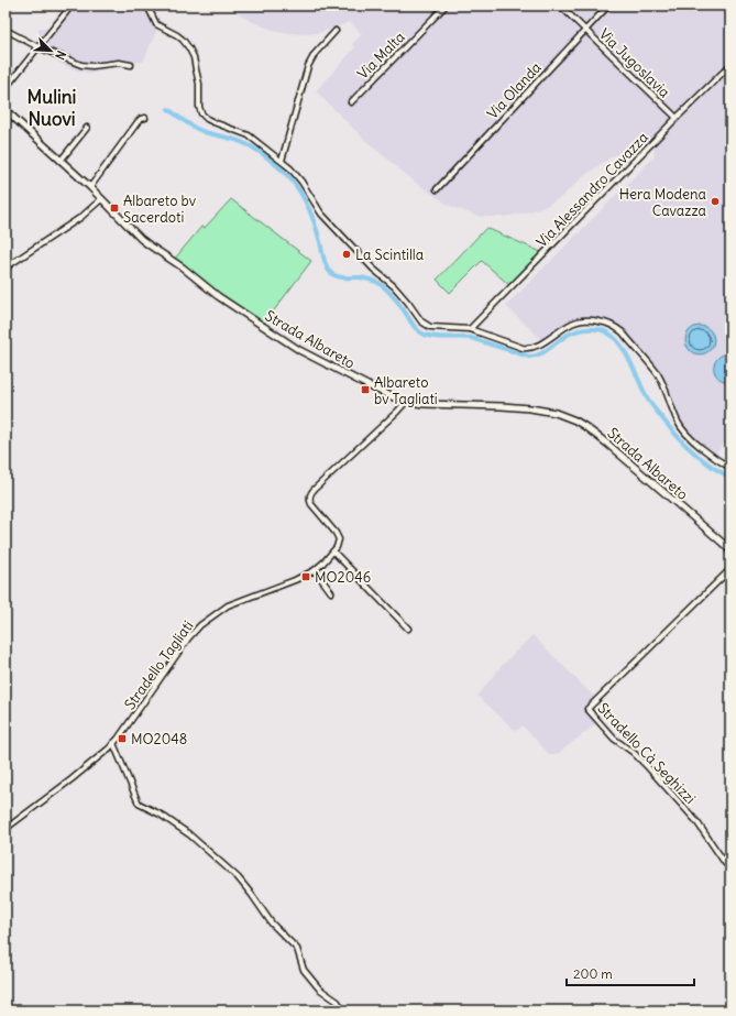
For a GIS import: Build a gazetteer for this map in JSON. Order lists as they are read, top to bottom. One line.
{"streets":{"street":["Via Malta","Via Jugoslavia","Via Olanda","Via Alessandro Cavazza","Strada Albareto","Stradello Tagliati","Stradello Cà Seghizzi"]},"crossings":[["Via Jugoslavia","Via Olanda"],["Via Jugoslavia","Via Alessandro Cavazza"]],"districts":["Mulini Nuovi"],"places":{"other":["Hera Modena Cavazza","La Scintilla"],"transit":["Albareto bv Sacerdoti","Albareto bv Tagliati","MO2046","MO2048"]},"scale_bar":"200 m","north":"bottom right"}
